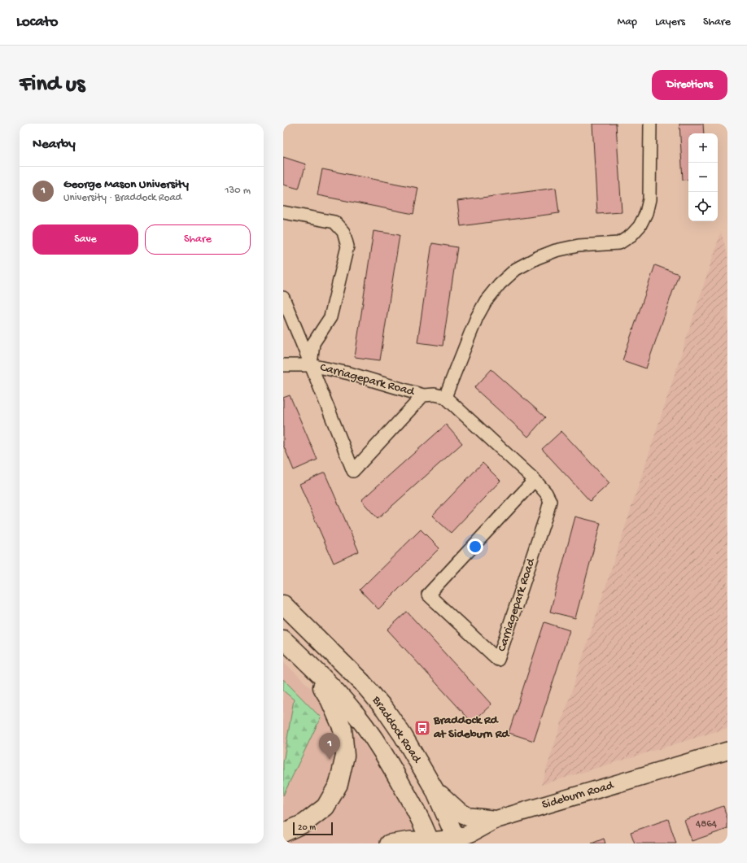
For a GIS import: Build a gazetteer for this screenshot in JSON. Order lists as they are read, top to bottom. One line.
{"streets":{"main road":["Braddock Road"],"street":["Carriagepark Road","Sideburn Road"]},"crossings":[["Braddock Road","Sideburn Road"]],"places":{"bus stop":["Braddock Rd at Sideburn Rd"]},"house_numbers":["4864"],"scale_bar":"20 m","page":{"header":"Locato","nav":["Map","Layers","Share"],"buttons":["Directions",["Save","Share"]],"title":"Find us","heading":"Nearby","map_buttons":["+","−"],"list":[{"mark":"1","name":"George Mason University","note":"University · Braddock Road","value":"130 m"}],"pins":"1","scale":"20 m"}}
